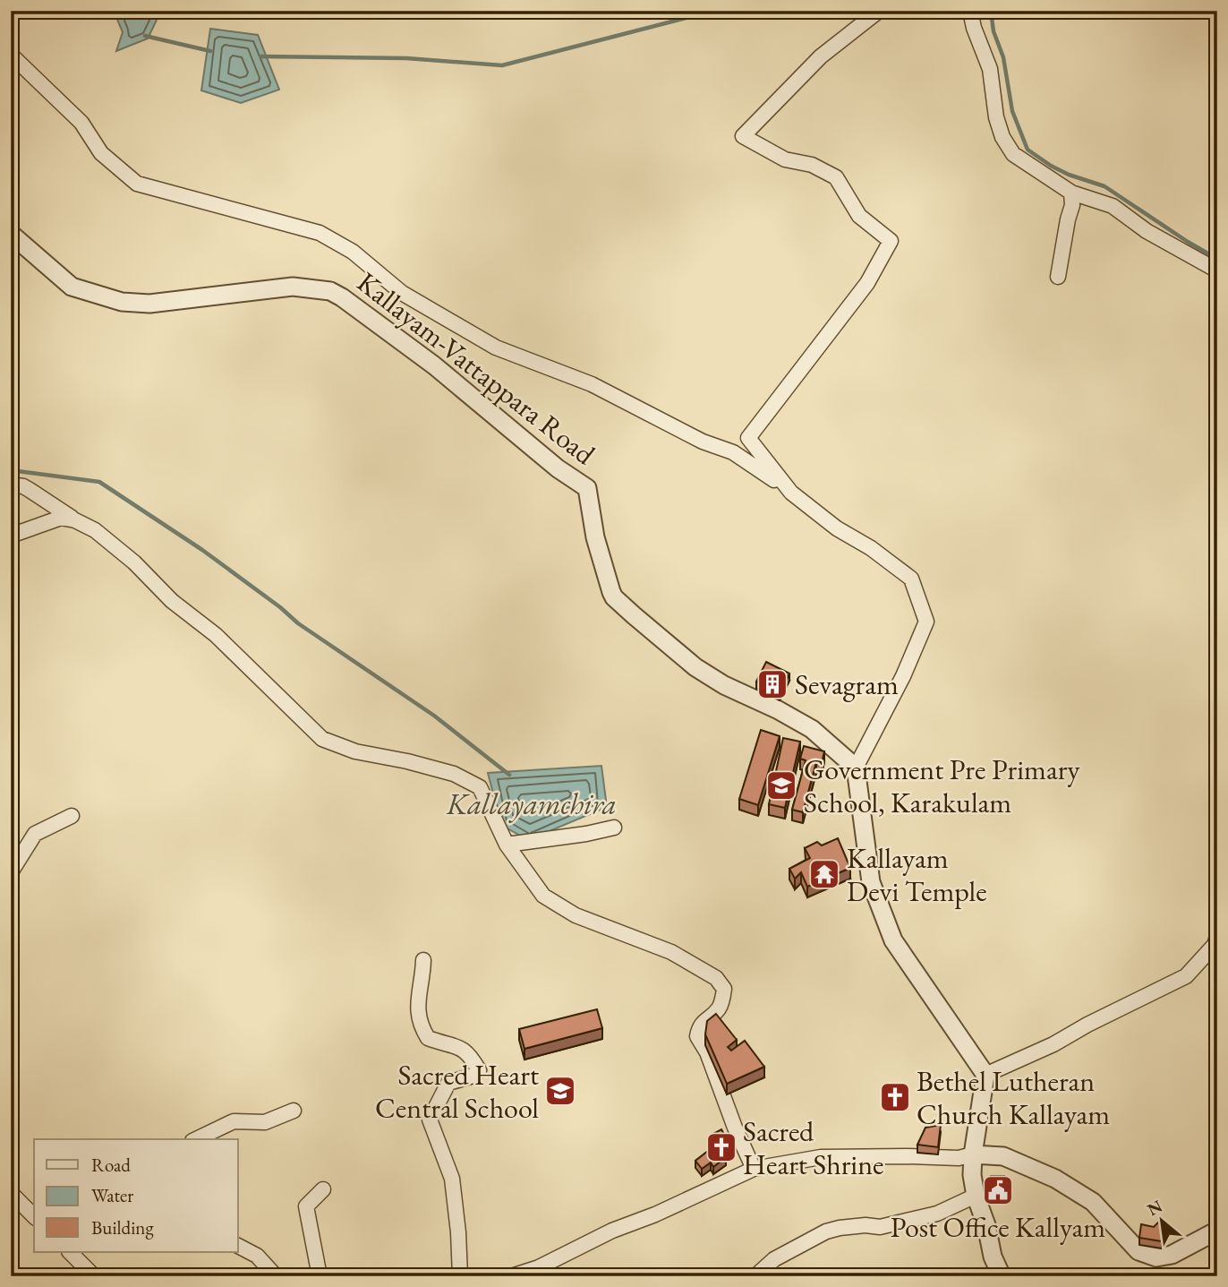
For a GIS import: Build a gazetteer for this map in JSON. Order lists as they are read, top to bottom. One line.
{"streets":{"street":["Kallayam-Vattappara Road"]},"water":["Kallayamchira"],"places":{"building":["Sevagram"],"school or university":["Government Pre Primary School, Karakulam","Sacred Heart Central School"],"temple":["Kallayam Devi Temple"],"church":["Bethel Lutheran Church Kallayam","Sacred Heart Shrine"],"public building":["Post Office Kallyam"]},"legend":["Road","Water","Building"],"north":"top left"}
